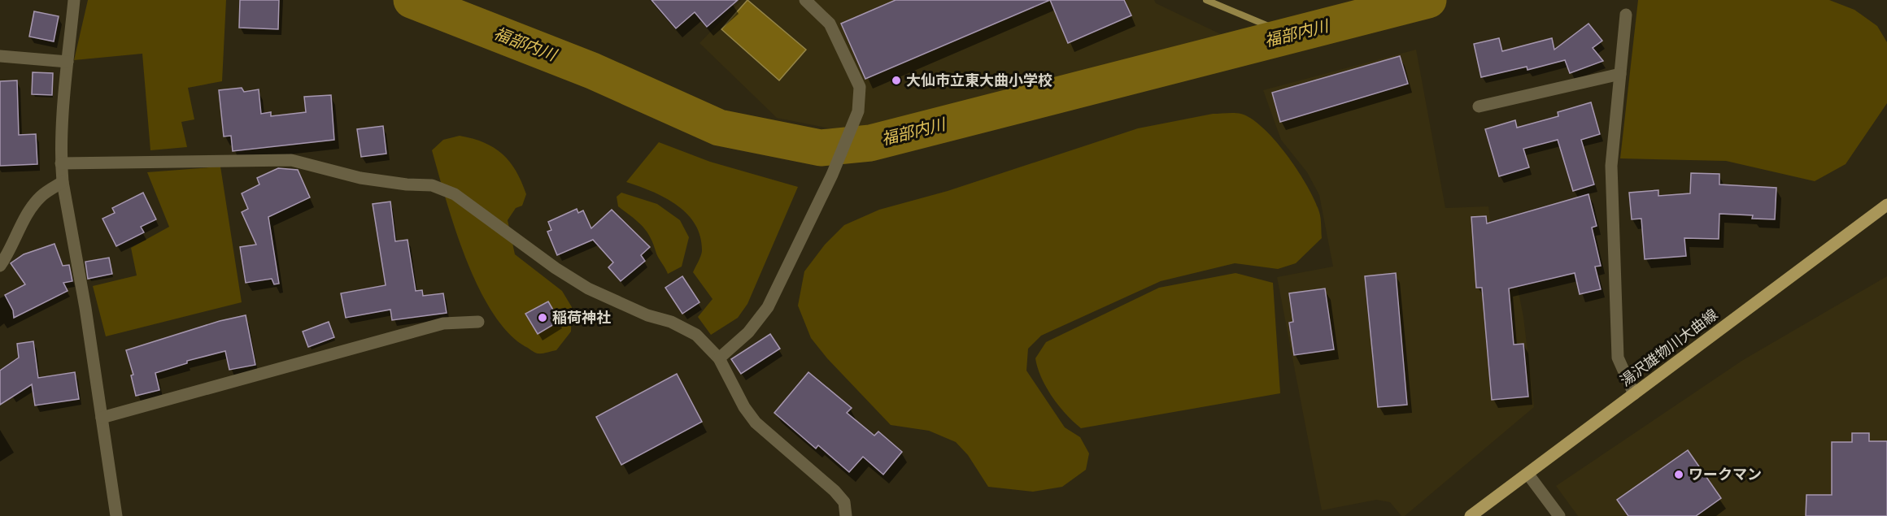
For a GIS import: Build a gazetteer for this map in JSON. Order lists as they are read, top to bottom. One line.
{"streets":{"main road":["湯沢雄物川大曲線"]},"water":["福部内川"],"places":["大仙市立東大曲小学校","稲荷神社","ワークマン"]}
